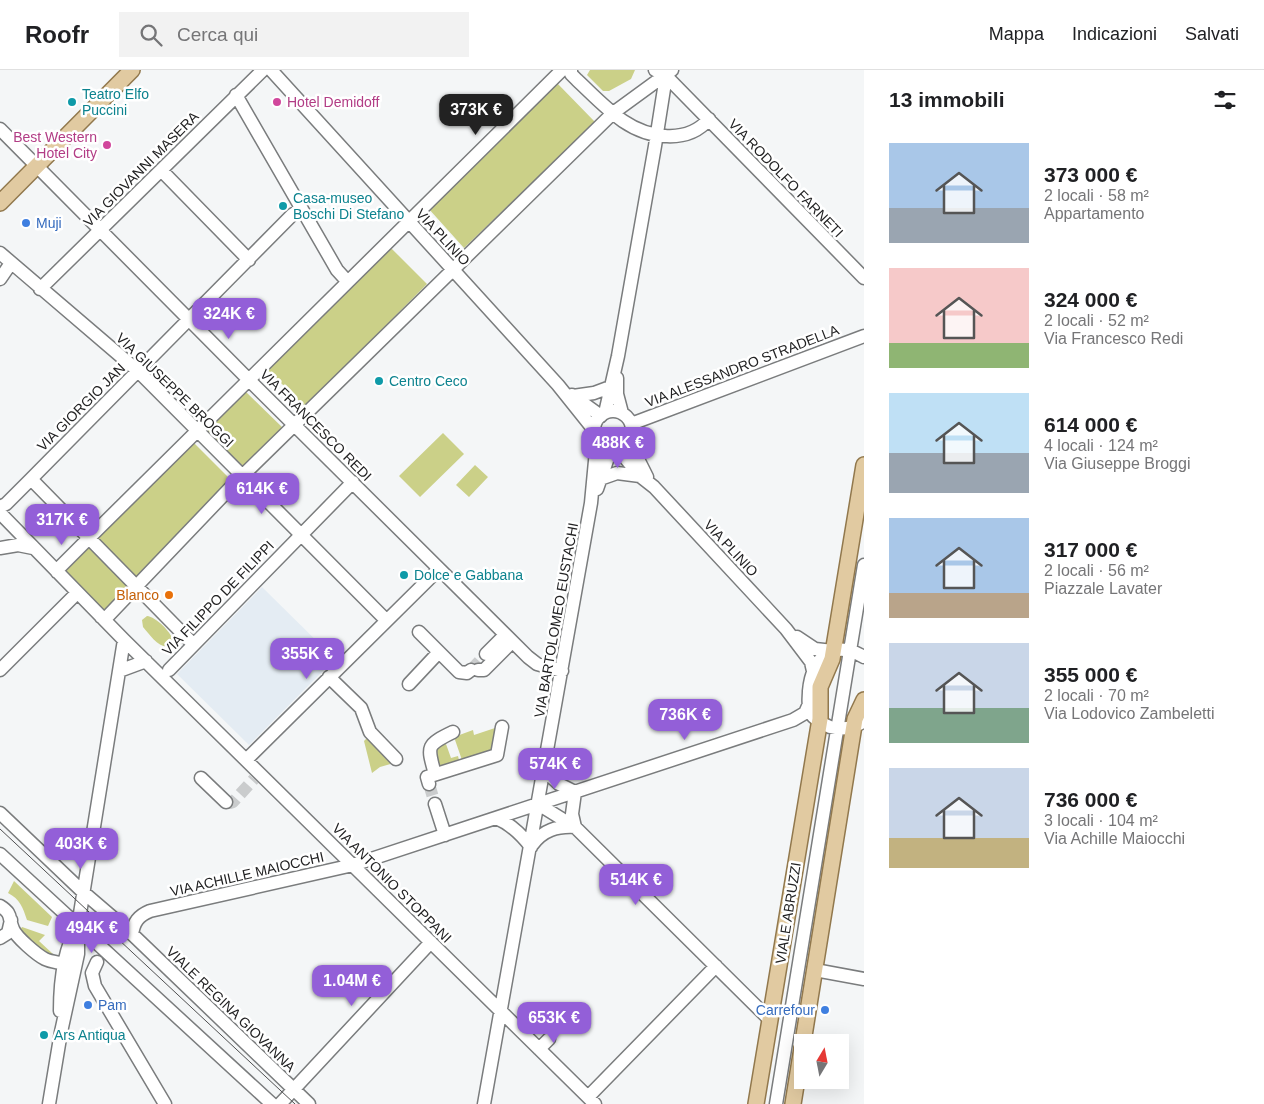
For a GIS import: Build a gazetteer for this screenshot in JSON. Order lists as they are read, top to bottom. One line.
{"streets":{"main road":["VIALE ABRUZZI"],"street":["VIA GIOVANNI MASERA","VIA RODOLFO FARNETI","VIA PLINIO","VIA ALESSANDRO STRADELLA","VIA GIUSEPPE BROGGI","VIA GIORGIO JAN","VIA FRANCESCO REDI","VIA FILIPPO DE FILIPPI","VIA BARTOLOMEO EUSTACHI","VIA ACHILLE MAIOCCHI","VIA ANTONIO STOPPANI","VIALE REGINA GIOVANNA"]},"crossings":[["VIA GIOVANNI MASERA","VIA GIUSEPPE BROGGI"],["VIA GIOVANNI MASERA","VIA FRANCESCO REDI"],["VIA RODOLFO FARNETI","VIA BARTOLOMEO EUSTACHI"],["VIA PLINIO","VIA ALESSANDRO STRADELLA"],["VIA PLINIO","VIA BARTOLOMEO EUSTACHI"],["VIA PLINIO","VIALE ABRUZZI"],["VIA ALESSANDRO STRADELLA","VIA BARTOLOMEO EUSTACHI"],["VIA GIUSEPPE BROGGI","VIA GIORGIO JAN"],["VIA GIUSEPPE BROGGI","VIA FILIPPO DE FILIPPI"],["VIA GIORGIO JAN","VIA FRANCESCO REDI"],["VIA GIORGIO JAN","VIA ANTONIO STOPPANI"],["VIA FRANCESCO REDI","VIA FILIPPO DE FILIPPI"],["VIA FRANCESCO REDI","VIA BARTOLOMEO EUSTACHI"],["VIA FILIPPO DE FILIPPI","VIA ANTONIO STOPPANI"],["VIA BARTOLOMEO EUSTACHI","VIA ACHILLE MAIOCCHI"],["VIA BARTOLOMEO EUSTACHI","VIA ANTONIO STOPPANI"],["VIA ACHILLE MAIOCCHI","VIA ANTONIO STOPPANI"],["VIA ACHILLE MAIOCCHI","VIALE REGINA GIOVANNA"]],"places":["Teatro Elfo Puccini","Hotel Demidoff","Best Western Hotel City","Casa-museo Boschi Di Stefano","Muji","Centro Ceco","Dolce e Gabbana","Blanco","Pam","Carrefour","Ars Antiqua"],"north":"top","page":{"header":"Roofr","search":"Cerca qui","nav":["Mappa","Indicazioni","Salvati"],"heading":"13 immobili","price":["373K €","324K €","488K €","614K €","317K €","355K €","736K €","574K €","403K €","514K €","494K €","1.04M €","653K €"],"list":[{"name":"373 000 €","note":"2 locali · 58 m² · Appartamento"},{"name":"324 000 €","note":"2 locali · 52 m² · Via Francesco Redi"},{"name":"614 000 €","note":"4 locali · 124 m² · Via Giuseppe Broggi"},{"name":"317 000 €","note":"2 locali · 56 m² · Piazzale Lavater"},{"name":"355 000 €","note":"2 locali · 70 m² · Via Lodovico Zambeletti"},{"name":"736 000 €","note":"3 locali · 104 m² · Via Achille Maiocchi"}]}}
